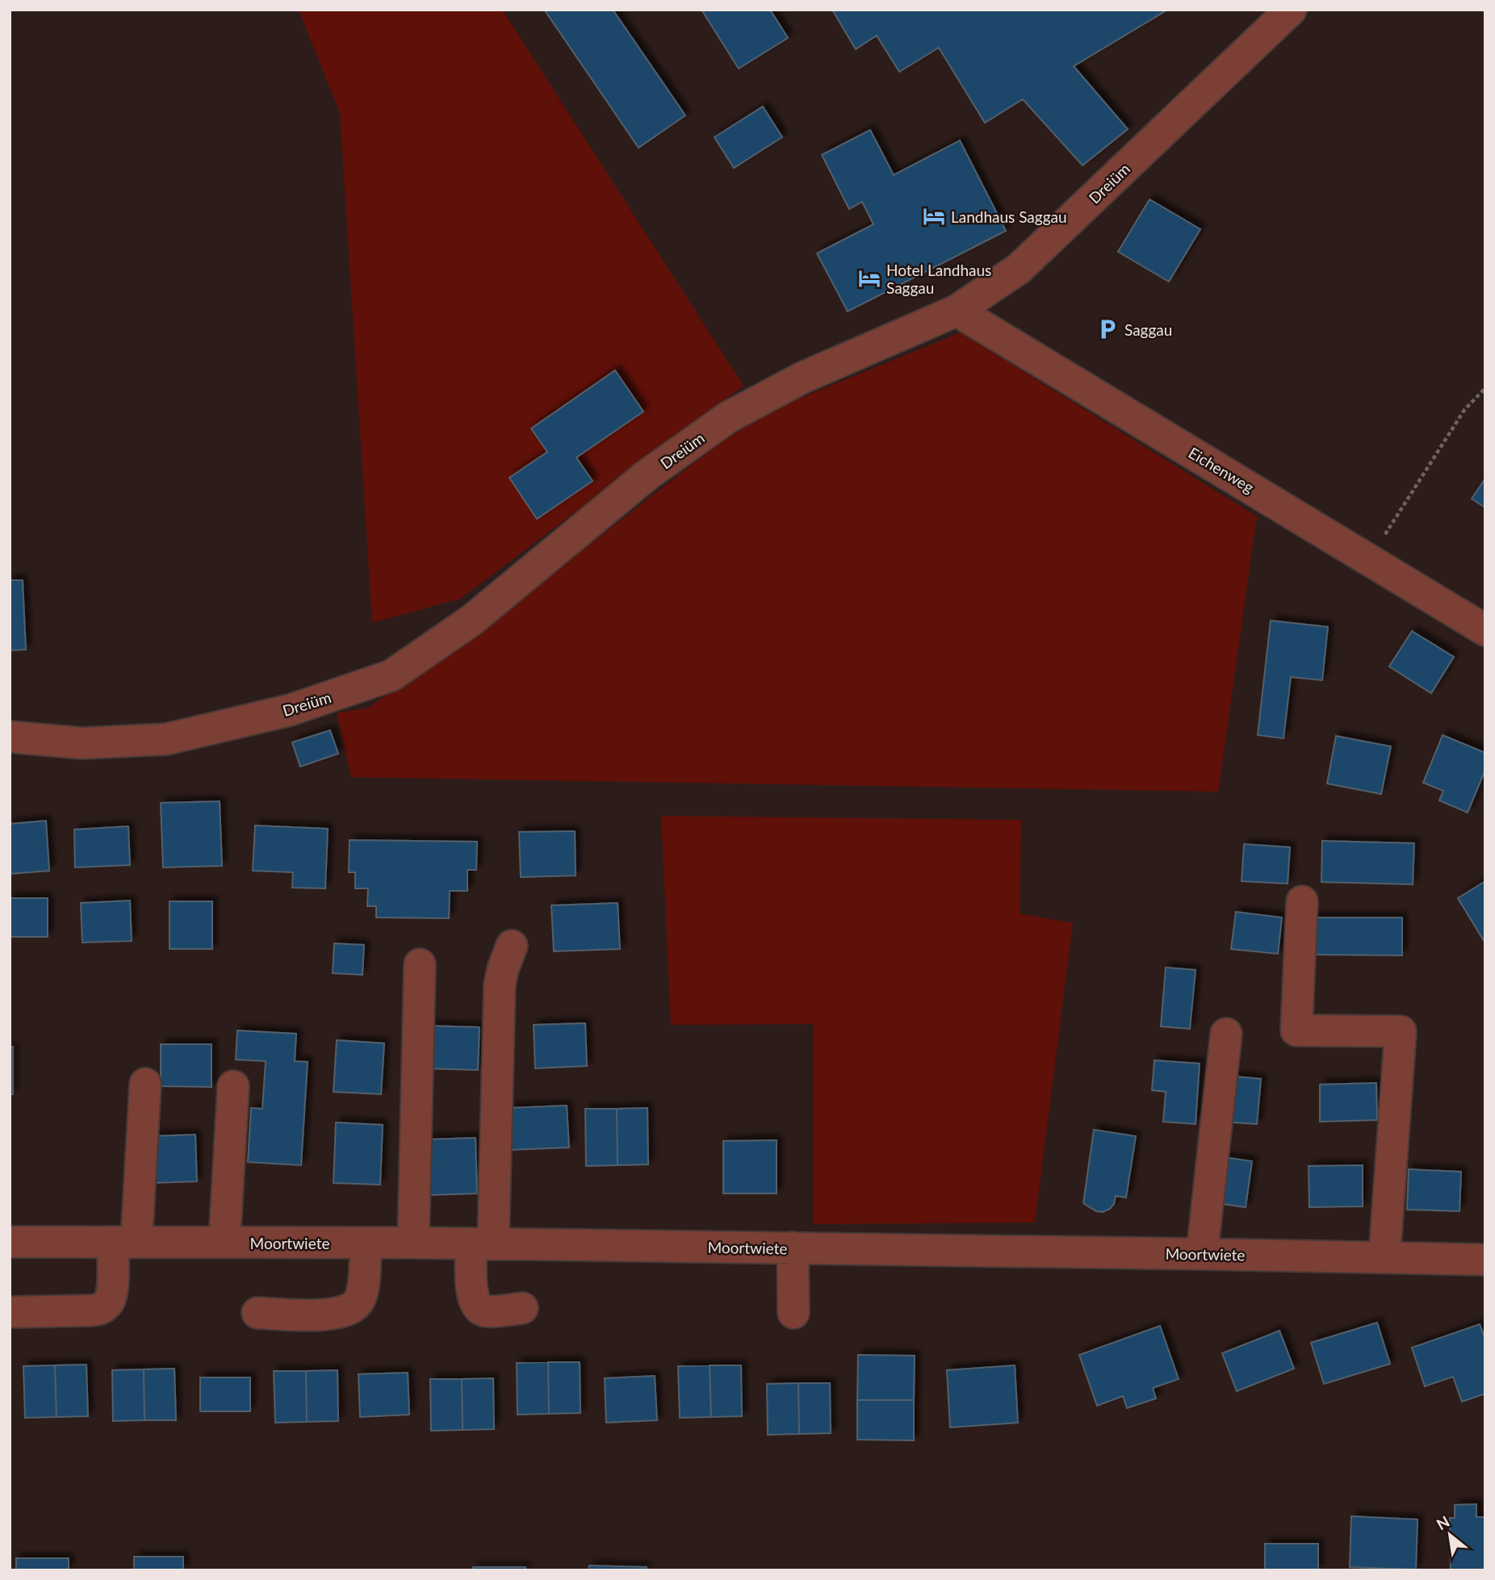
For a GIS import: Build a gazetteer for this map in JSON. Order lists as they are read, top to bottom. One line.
{"streets":{"street":["Dreiüm","Eichenweg","Moortwiete"]},"crossings":[["Dreiüm","Eichenweg"]],"places":{"hotel":["Landhaus Saggau","Hotel Landhaus Saggau"],"parking":["Saggau"]},"north":"top left"}
